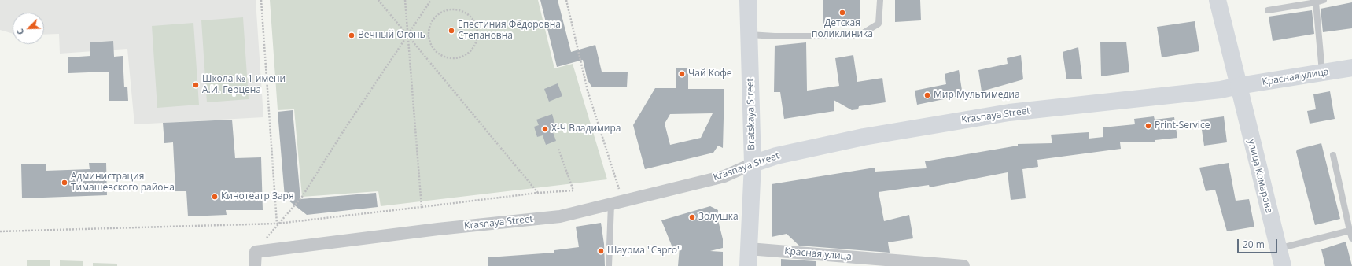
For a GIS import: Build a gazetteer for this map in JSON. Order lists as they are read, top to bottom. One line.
{"streets":{"main road":["Красная улица","Bratskaya Street","Krasnaya Street","улица Комарова"]},"crossings":[["Красная улица","Bratskaya Street"],["Красная улица","Krasnaya Street"],["Красная улица","улица Комарова"],["Bratskaya Street","Krasnaya Street"],["Krasnaya Street","улица Комарова"]],"places":["Детская поликлиника","Епестиния Фёдоровна Степановна","Вечный Огонь","Чай Кофе","Школа № 1 имени А.И. Герцена","Мир Мультимедиа","Print-Service","Х-Ч Владимира","Администрация Тимашевского района","Кинотеатр Заря","Золушка","Шаурма \"Сэрго\""],"scale_bar":"20 m","north":"bottom left"}
